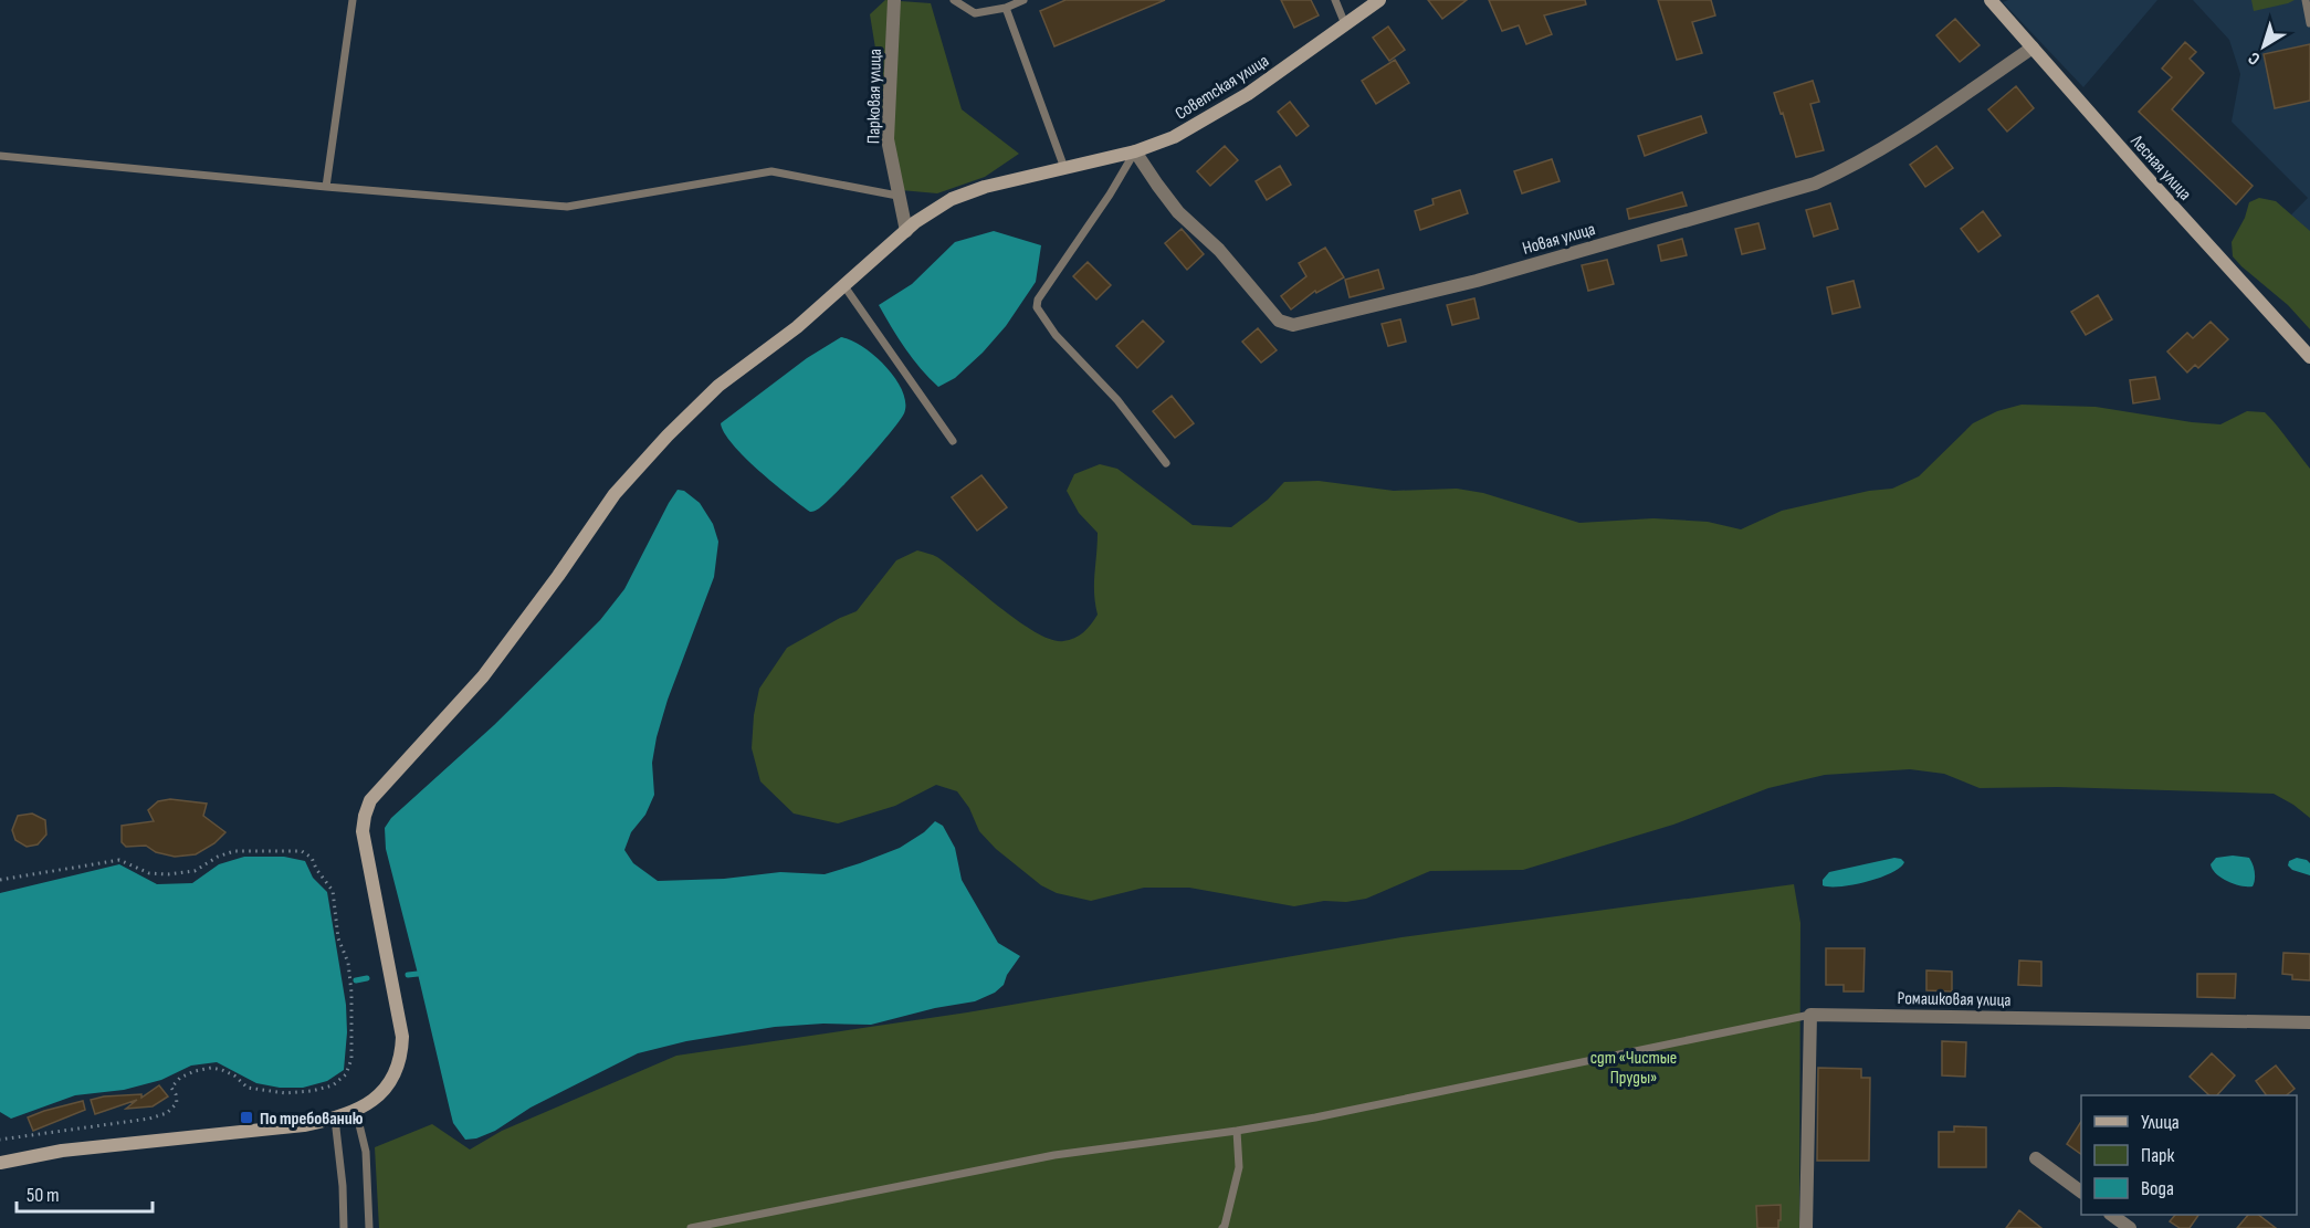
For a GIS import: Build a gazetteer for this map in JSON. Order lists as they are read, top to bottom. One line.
{"streets":{"main road":["Советская улица","Лесная улица"],"street":["Парковая улица","Новая улица","Ромашковая улица"]},"crossings":[["Советская улица","Парковая улица"],["Советская улица","Новая улица"],["Лесная улица","Новая улица"]],"parks":["сдт «Чистые Пруды»"],"places":{"transit":["По требованию"]},"legend":["Улица","Парк","Вода"],"scale_bar":"50 m","north":"bottom left"}
